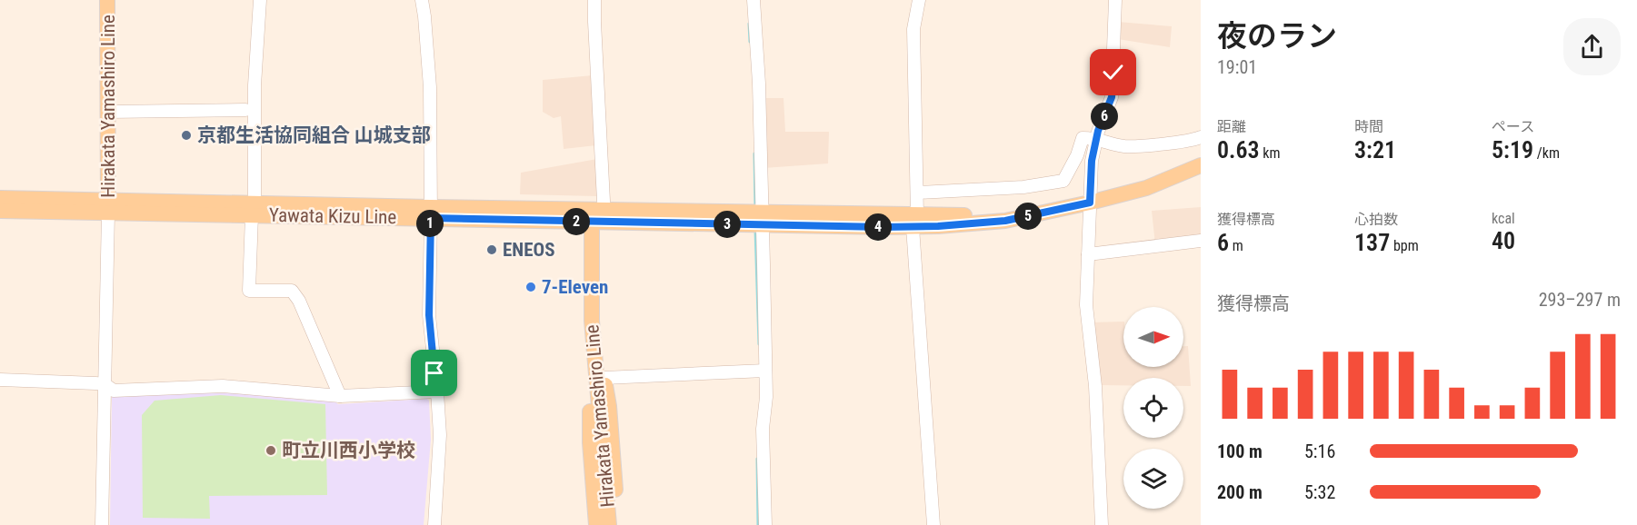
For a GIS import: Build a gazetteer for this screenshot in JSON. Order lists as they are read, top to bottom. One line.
{"streets":{"main road":["Hirakata Yamashiro Line","Yawata Kizu Line"]},"crossings":[["Hirakata Yamashiro Line","Yawata Kizu Line"]],"places":["京都生活協同組合 山城支部","ENEOS","7-Eleven","町立川西小学校"],"north":"right","page":{"heading":["夜のラン","19:01"],"stats":[["距離","0.63 km"],["時間","3:21"],["ペース","5:19 /km"],["獲得標高","6 m"],["心拍数","137 bpm"],["kcal","40"]],"pins":["6","5","2","1","3","4"],"chart":["獲得標高","293–297 m"],"list":[{"name":"100 m","note":"5:16"},{"name":"200 m","note":"5:32"}]}}
